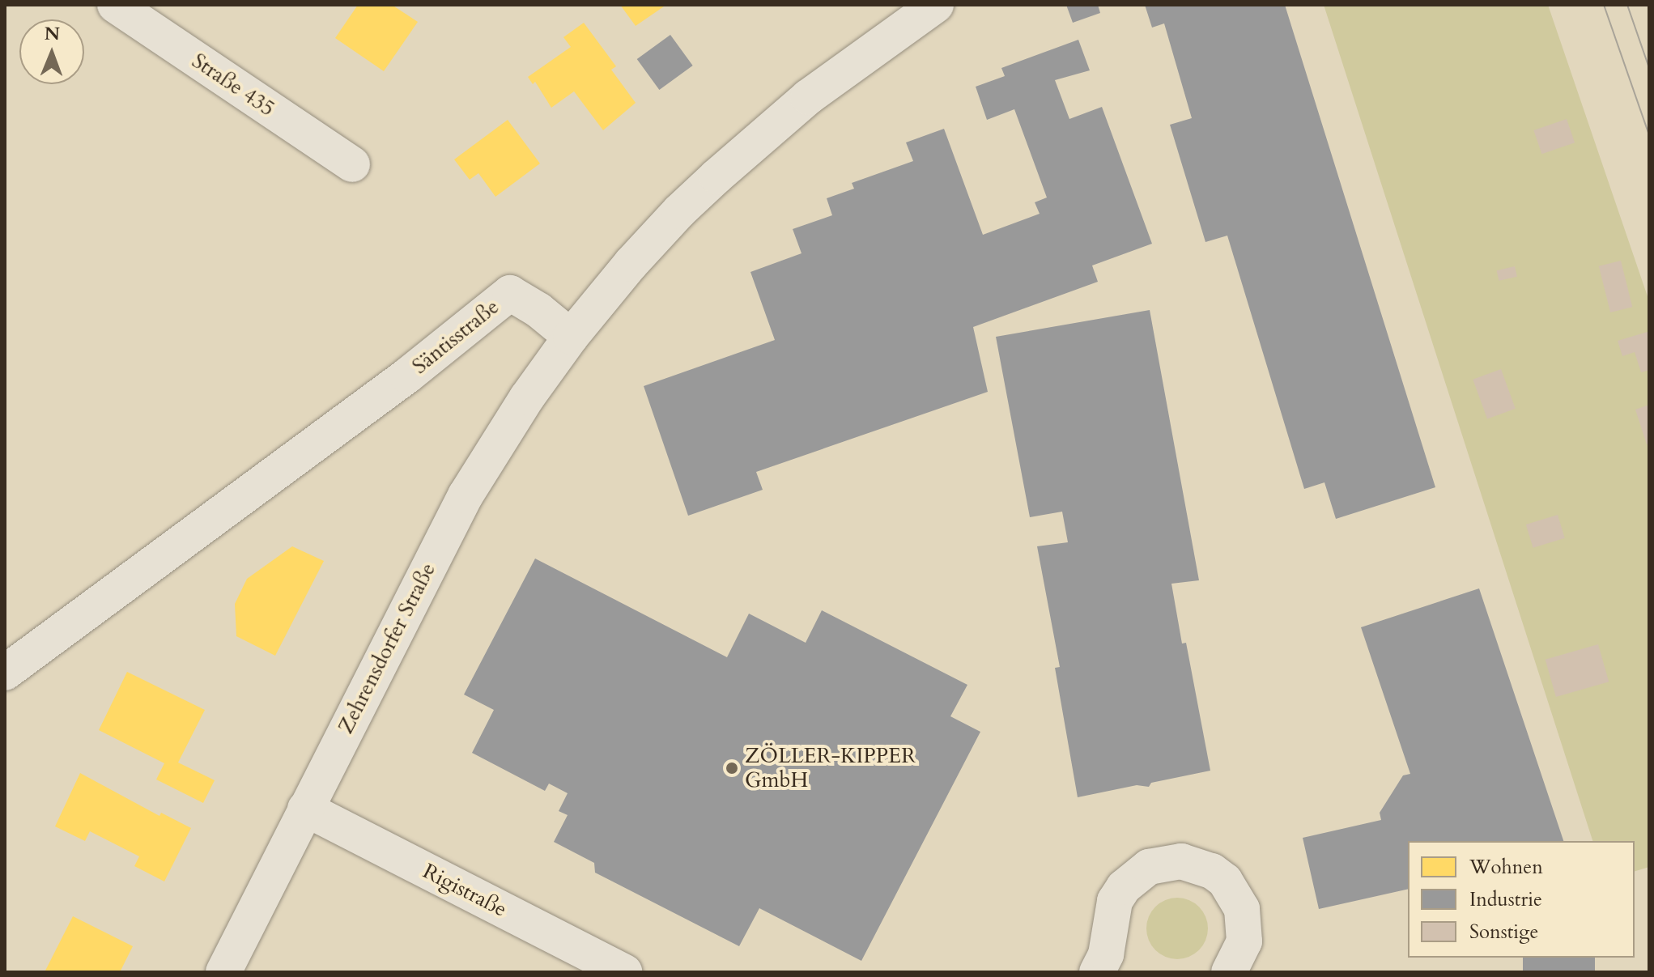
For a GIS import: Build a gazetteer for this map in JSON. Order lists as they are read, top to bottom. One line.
{"streets":{"street":["Straße 435","Säntisstraße","Zehrensdorfer Straße","Rigistraße"]},"crossings":[["Säntisstraße","Zehrensdorfer Straße"],["Zehrensdorfer Straße","Rigistraße"]],"places":["ZÖLLER-KIPPER GmbH"],"legend":["Wohnen","Industrie","Sonstige"],"north":"top"}
